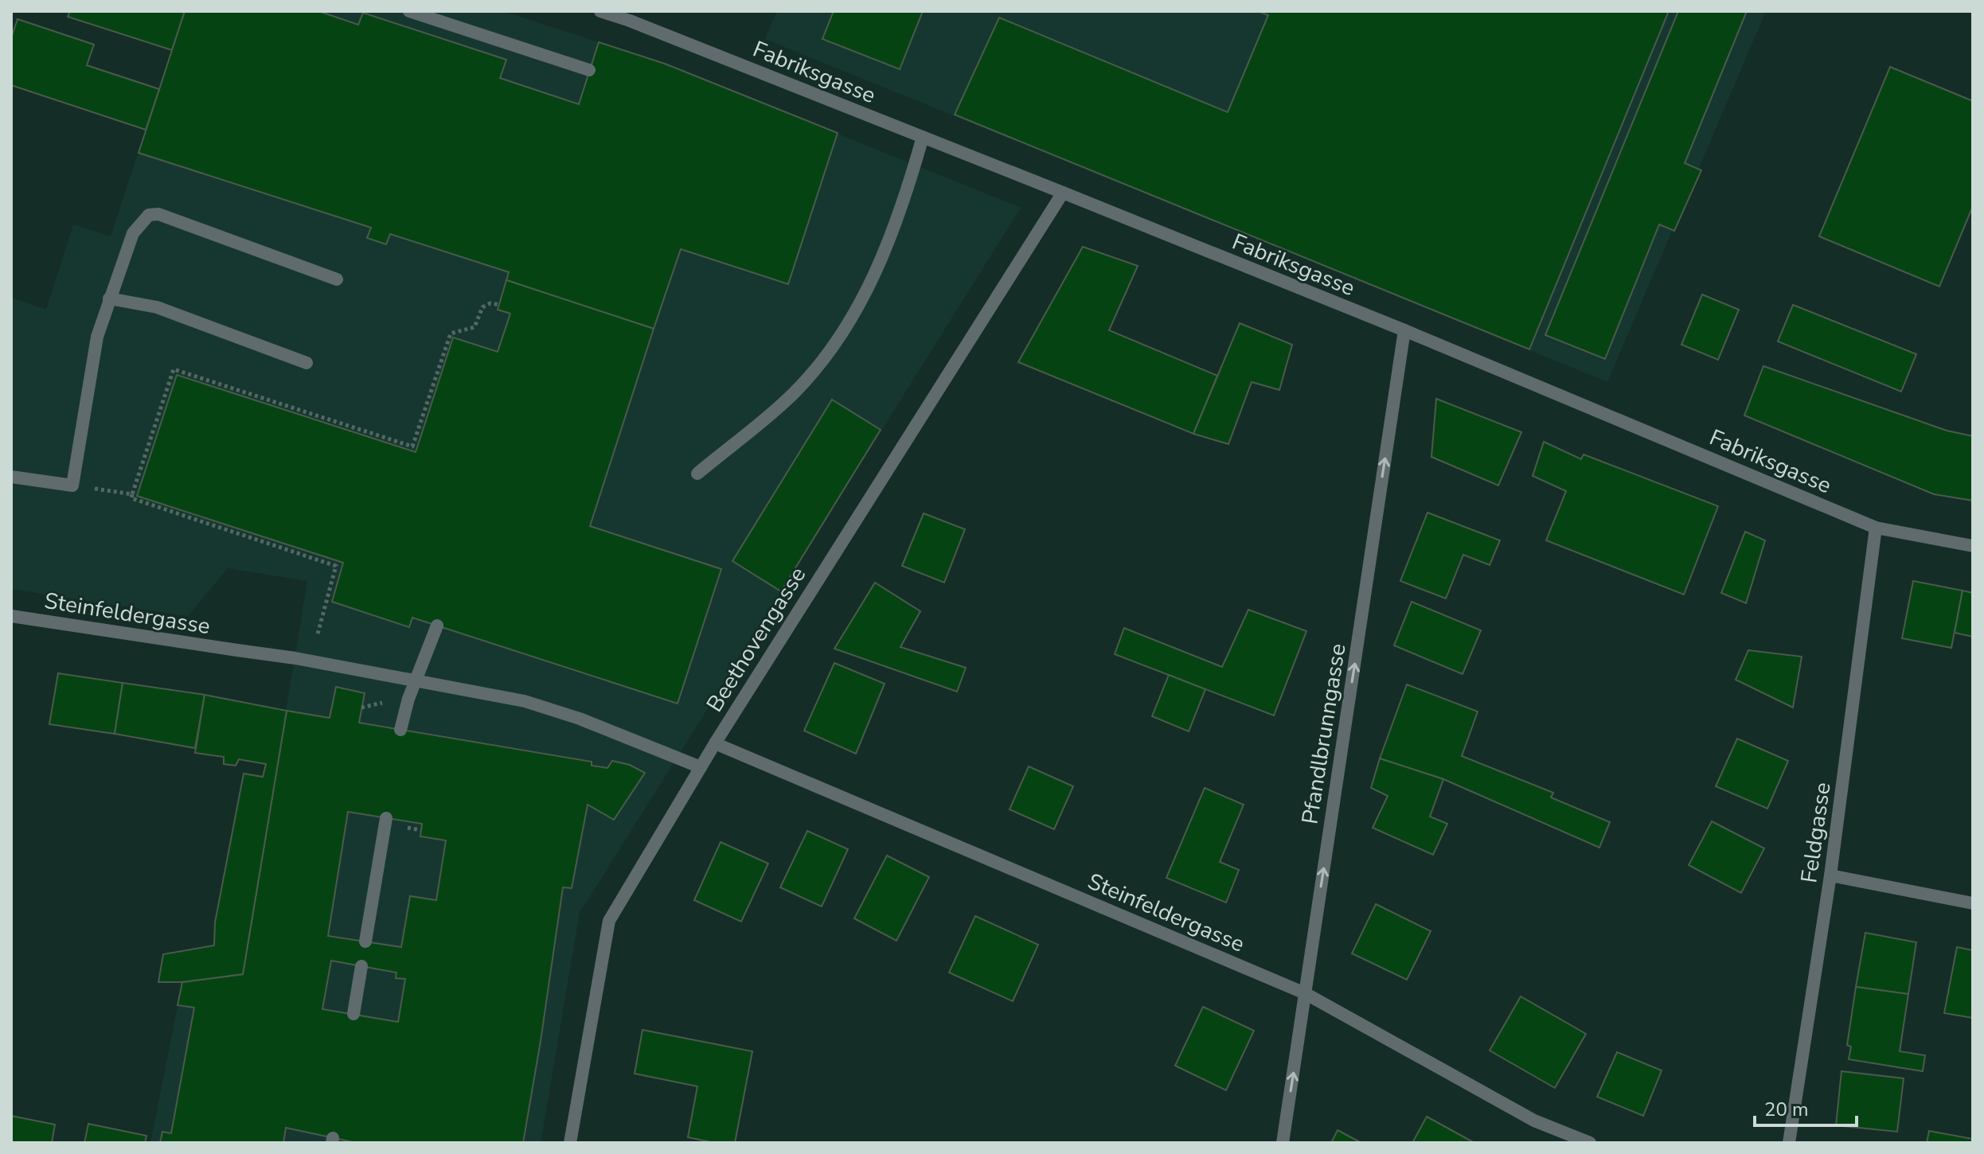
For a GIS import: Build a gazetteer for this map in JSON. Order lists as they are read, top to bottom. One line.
{"streets":{"street":["Fabriksgasse","Steinfeldergasse","Beethovengasse","Pfandlbrunngasse","Feldgasse"]},"crossings":[["Fabriksgasse","Beethovengasse"],["Fabriksgasse","Pfandlbrunngasse"],["Fabriksgasse","Feldgasse"],["Steinfeldergasse","Beethovengasse"],["Steinfeldergasse","Pfandlbrunngasse"]],"one_way":["Pfandlbrunngasse"],"scale_bar":"20 m"}
